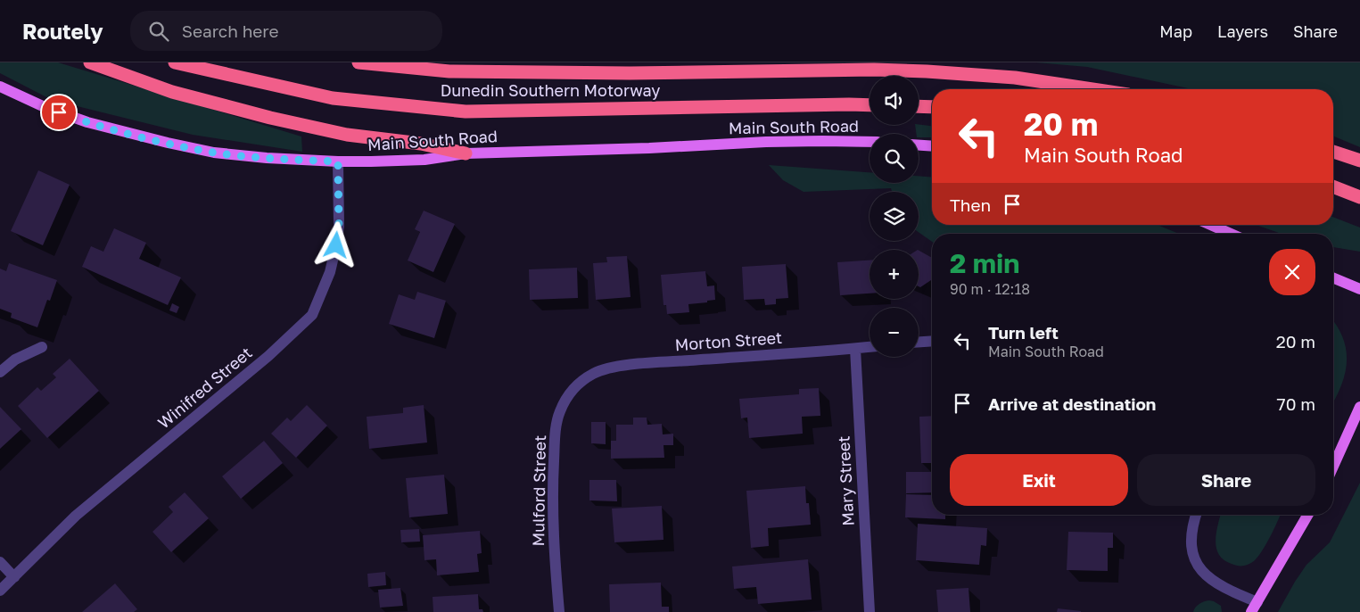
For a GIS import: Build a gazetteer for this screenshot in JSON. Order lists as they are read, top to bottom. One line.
{"streets":{"highway":["Dunedin Southern Motorway"],"main road":["Main South Road"],"street":["Morton Street","Winifred Street","Mary Street","Mulford Street"]},"crossings":[["Main South Road","Winifred Street"],["Morton Street","Mary Street"],["Morton Street","Mulford Street"]],"page":{"header":"Routely","search":"Search here","nav":["Map","Layers","Share"],"map_buttons":["+","−"],"turn":["20 m","Main South Road"],"then":"Then","heading":["2 min","90 m · 12:18"],"list":[{"name":"Turn left","note":"Main South Road","value":"20 m"},{"name":"Arrive at destination","value":"70 m"}],"buttons":["Exit","Share"]}}
